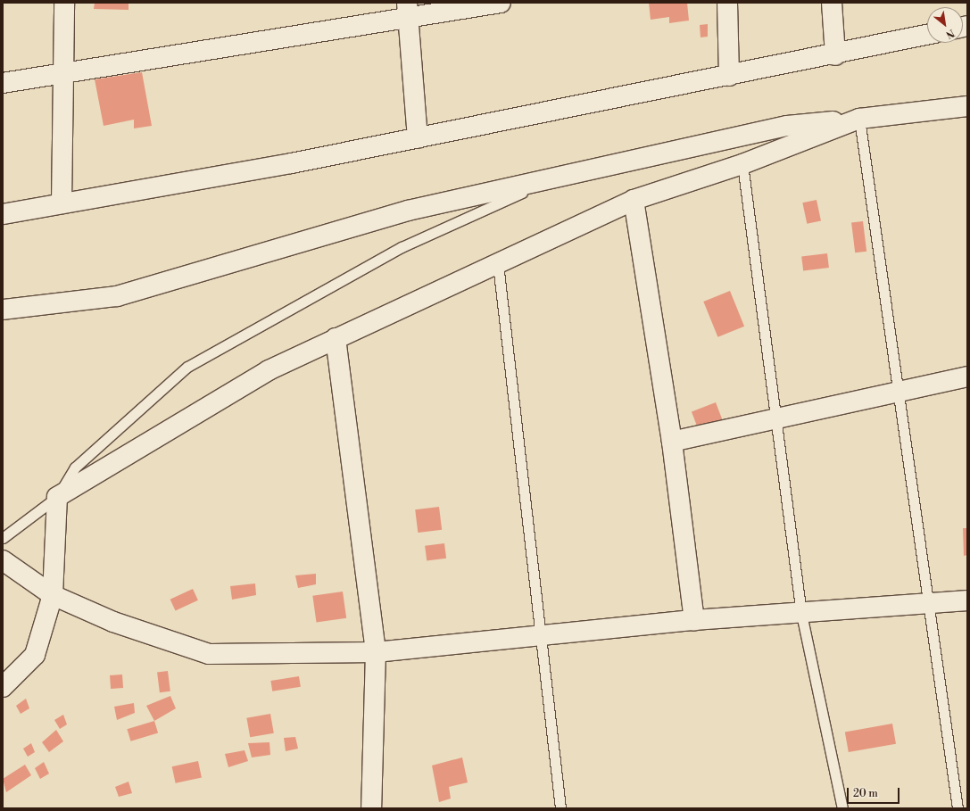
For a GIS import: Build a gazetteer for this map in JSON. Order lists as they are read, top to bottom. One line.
{"scale_bar":"20 m","north":"bottom right"}
